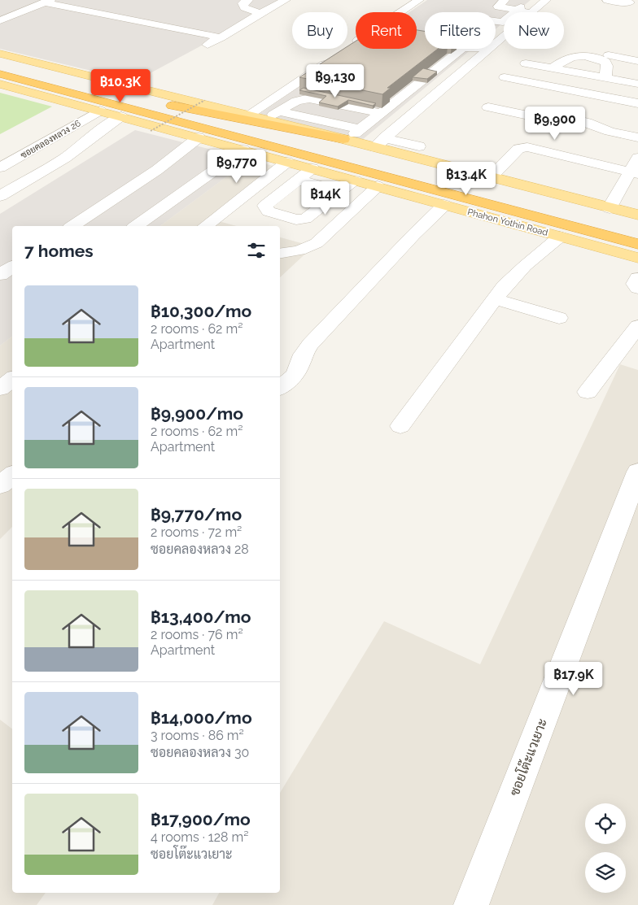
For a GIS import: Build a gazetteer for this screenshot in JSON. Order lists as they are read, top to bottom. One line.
{"streets":{"highway":["Phahon Yothin Road"],"street":["ซอยคลองหลวง 26","ซอยโต๊ะแวเยาะ"]},"crossings":[["ซอยคลองหลวง 26","Phahon Yothin Road"]],"page":{"chip":["Buy","Rent","Filters","New"],"price":["฿9,130","฿10.3K","฿9,900","฿9,770","฿13.4K","฿14K","฿17.9K"],"heading":"7 homes","list":[{"name":"฿10,300/mo","note":"2 rooms · 62 m² · Apartment"},{"name":"฿9,900/mo","note":"2 rooms · 62 m² · Apartment"},{"name":"฿9,770/mo","note":"2 rooms · 72 m² · ซอยคลองหลวง 28"},{"name":"฿13,400/mo","note":"2 rooms · 76 m² · Apartment"},{"name":"฿14,000/mo","note":"3 rooms · 86 m² · ซอยคลองหลวง 30"},{"name":"฿17,900/mo","note":"4 rooms · 128 m² · ซอยโต๊ะแวเยาะ"}]}}
